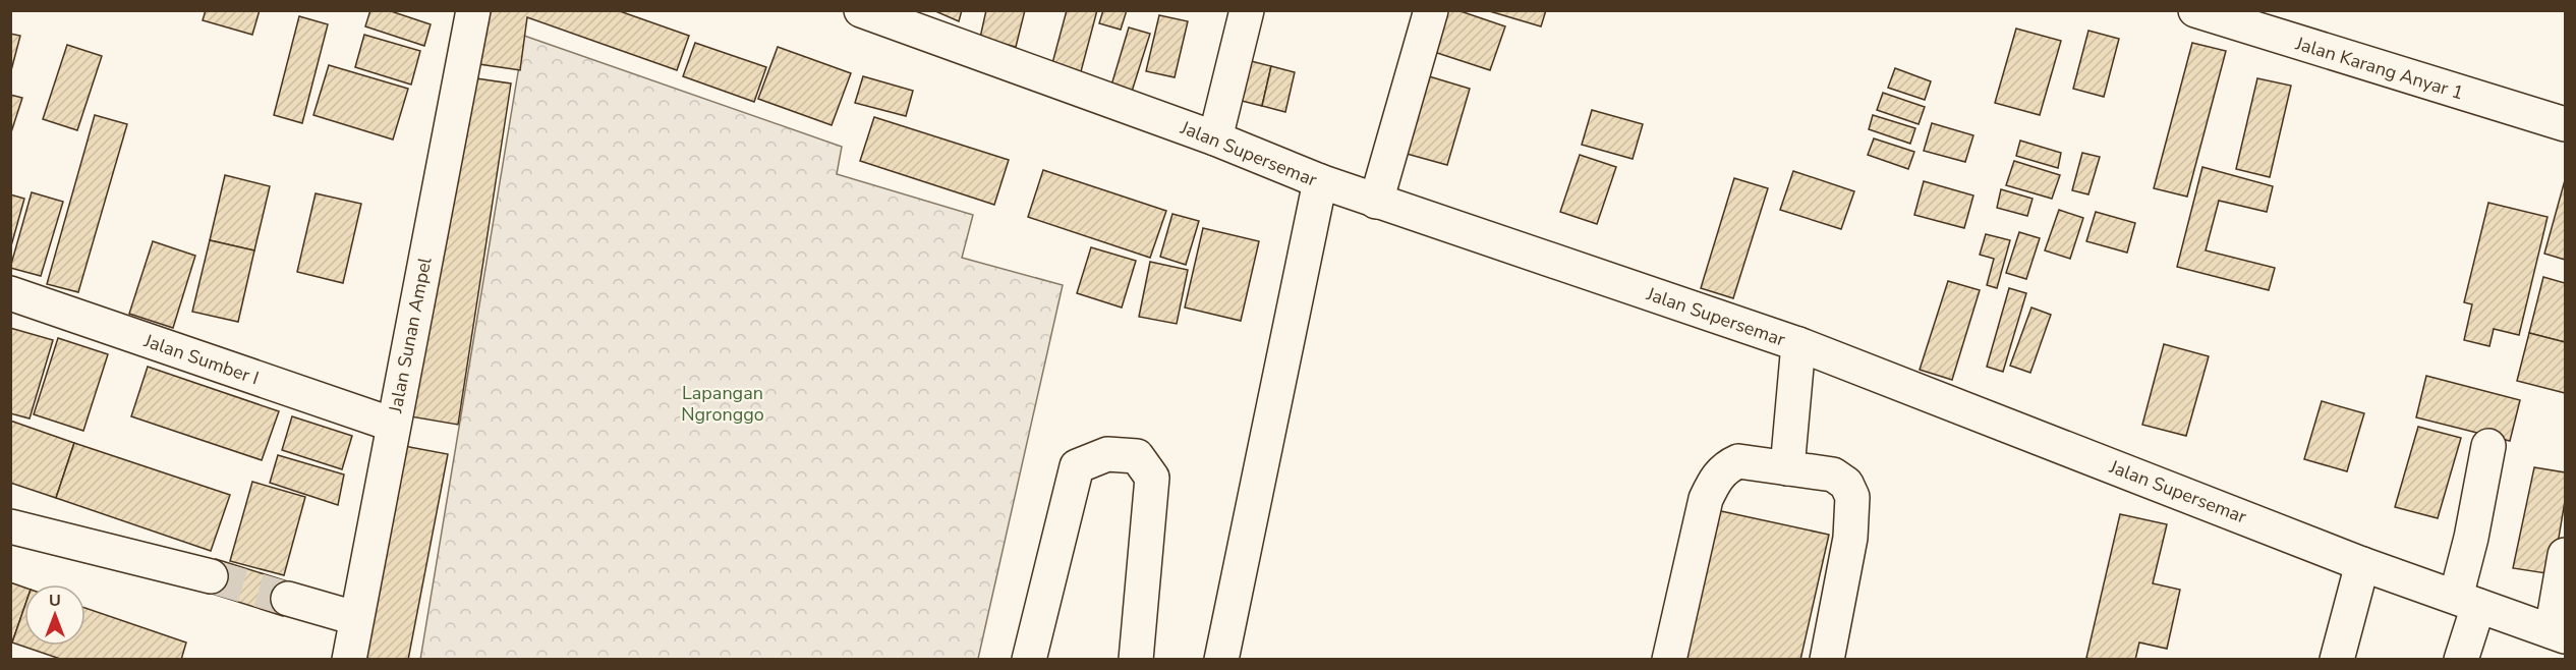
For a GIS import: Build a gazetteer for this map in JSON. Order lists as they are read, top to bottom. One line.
{"streets":{"street":["Jalan Karang Anyar 1","Jalan Supersemar","Jalan Sunan Ampel","Jalan Sumber I"]},"crossings":[["Jalan Sunan Ampel","Jalan Sumber I"]],"parks":["Lapangan Ngronggo"],"north":"top"}
